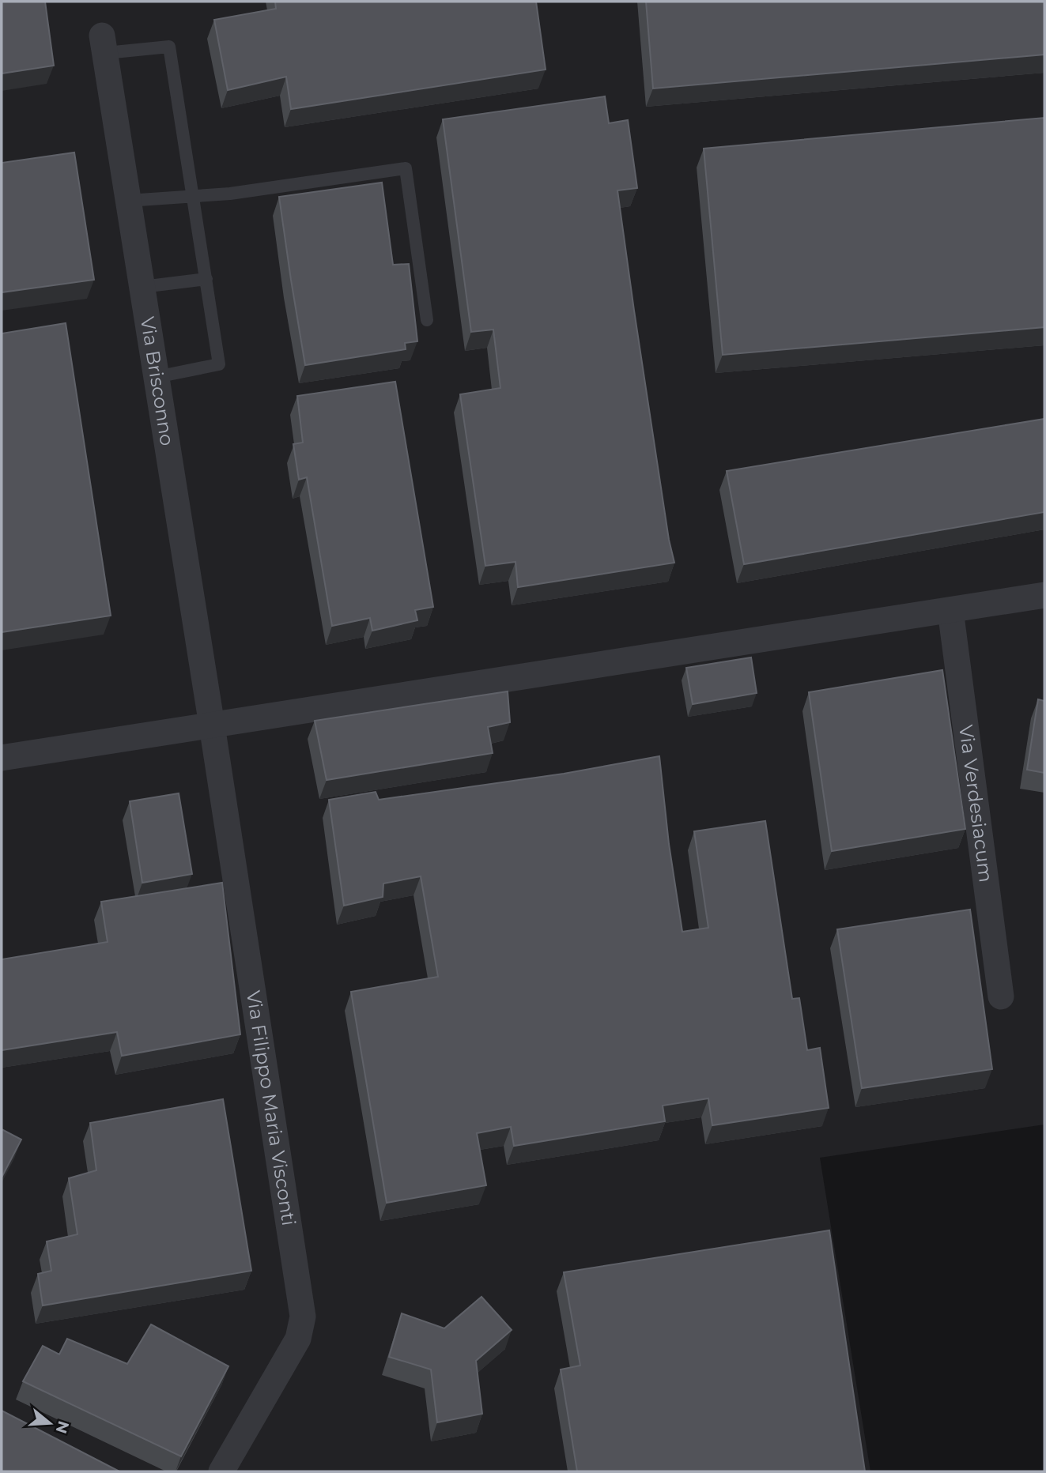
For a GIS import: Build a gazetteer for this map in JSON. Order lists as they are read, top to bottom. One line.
{"streets":{"street":["Via Brisconno","Via Verdesiacum","Via Filippo Maria Visconti"]},"crossings":[["Via Brisconno","Via Filippo Maria Visconti"]],"north":"right"}
